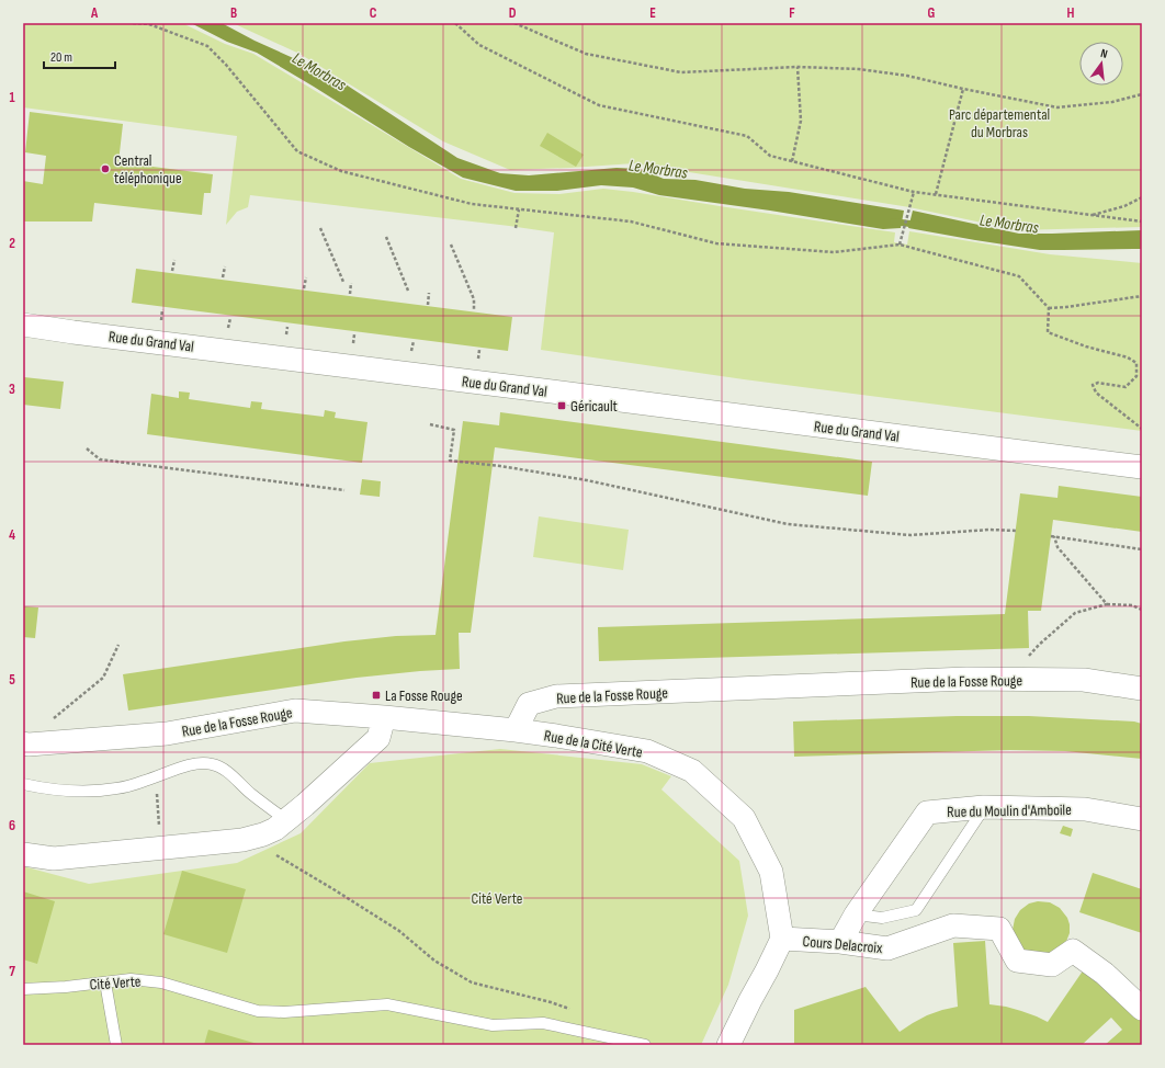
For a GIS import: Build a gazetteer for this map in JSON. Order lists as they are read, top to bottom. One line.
{"streets":{"street":["Rue du Grand Val","Rue de la Fosse Rouge","Rue de la Cité Verte","Rue du Moulin d'Amboile","Cours Delacroix"],"lane":["Cité Verte"]},"crossings":[["Rue de la Fosse Rouge","Rue de la Cité Verte"],["Rue de la Cité Verte","Cours Delacroix"],["Rue du Moulin d'Amboile","Cours Delacroix"]],"water":["Le Morbras"],"parks":["Parc départemental du Morbras","Cité Verte"],"places":{"other":["Central téléphonique"],"transit":["Géricault","La Fosse Rouge"]},"scale_bar":"20 m","north":"top","grid":{"columns":["A","B","C","D","E","F","G","H"],"rows":["1","2","3","4","5","6","7"]}}
